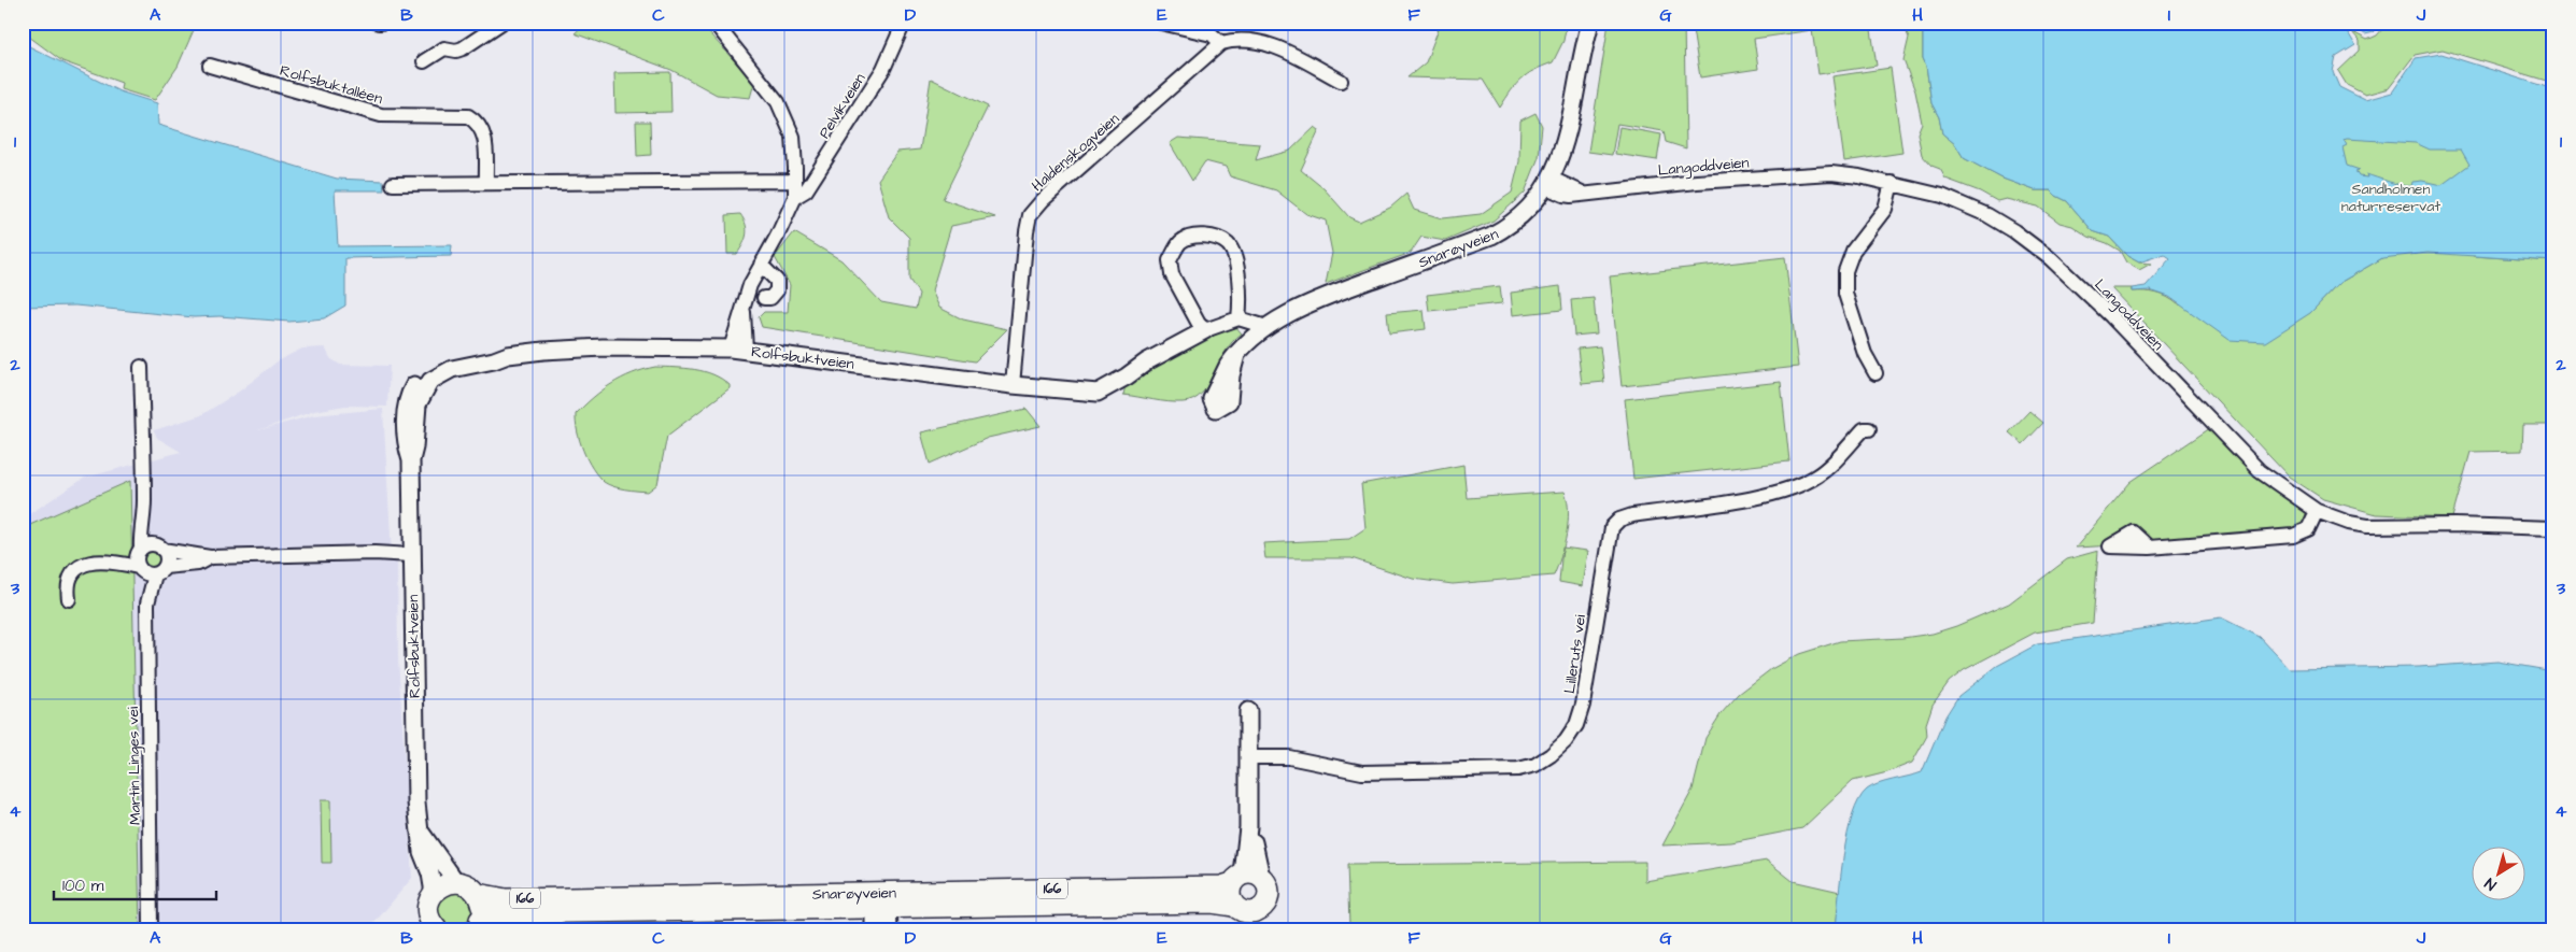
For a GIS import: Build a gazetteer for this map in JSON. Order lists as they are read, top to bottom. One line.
{"streets":{"main road":["Snarøyveien","166"],"street":["Rolfsbuktalléen","Pelvikveien","Haldenskogveien","Langoddveien","Rolfsbuktveien","Lilleruts vei","Martin Linges vei"]},"crossings":[["Haldenskogveien","Rolfsbuktveien"],["Langoddveien","Snarøyveien"],["Snarøyveien","166"],["Rolfsbuktveien","166"]],"parks":["Sandholmen naturreservat"],"scale_bar":"100 m","north":"bottom left","grid":{"columns":["A","B","C","D","E","F","G","H","I","J"],"rows":["1","2","3","4"]}}
